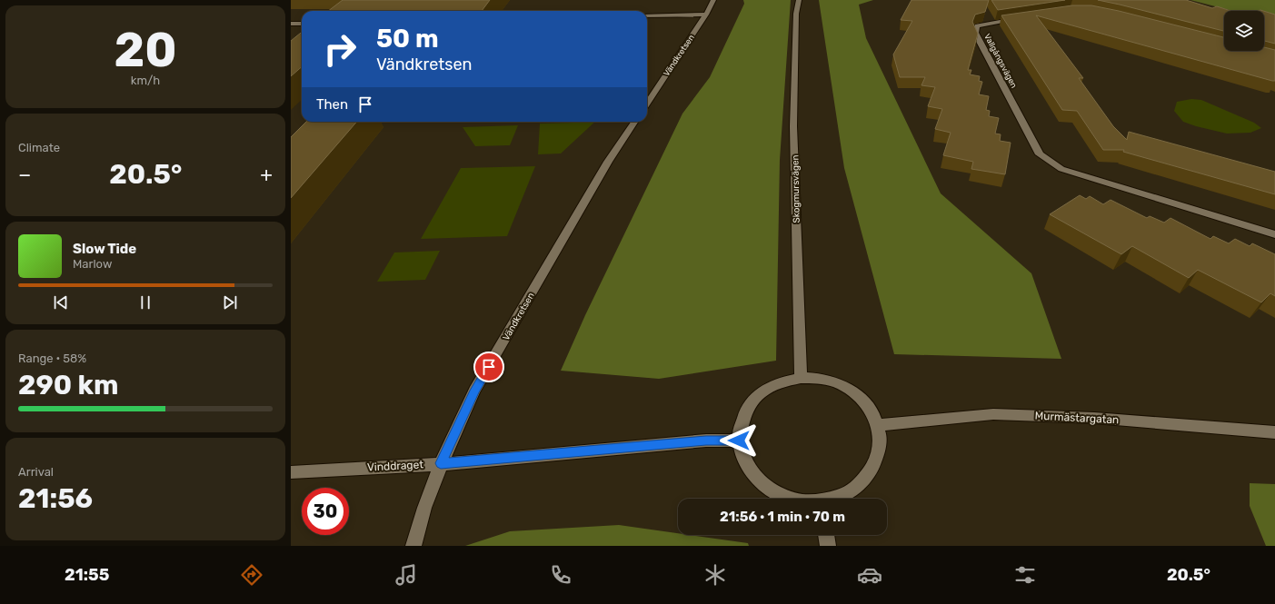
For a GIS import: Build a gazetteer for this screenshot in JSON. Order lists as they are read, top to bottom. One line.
{"streets":{"street":["Vändkretsen","Vallgångsvägen","Skogmursvägen","Murmästargatan","Vinddraget"]},"crossings":[["Vändkretsen","Vinddraget"]],"page":{"tile":[["20","km/h"],"Climate",["Range · 58%","290 km"],["Arrival","21:56"]],"turn":["50 m","Vändkretsen"],"then":"Then","heat":["−","20.5°","+"],"song":["Slow Tide","Marlow"],"limit":"30","trip":"21:56 · 1 min · 70 m","tabs":["21:55","20.5°"]}}
